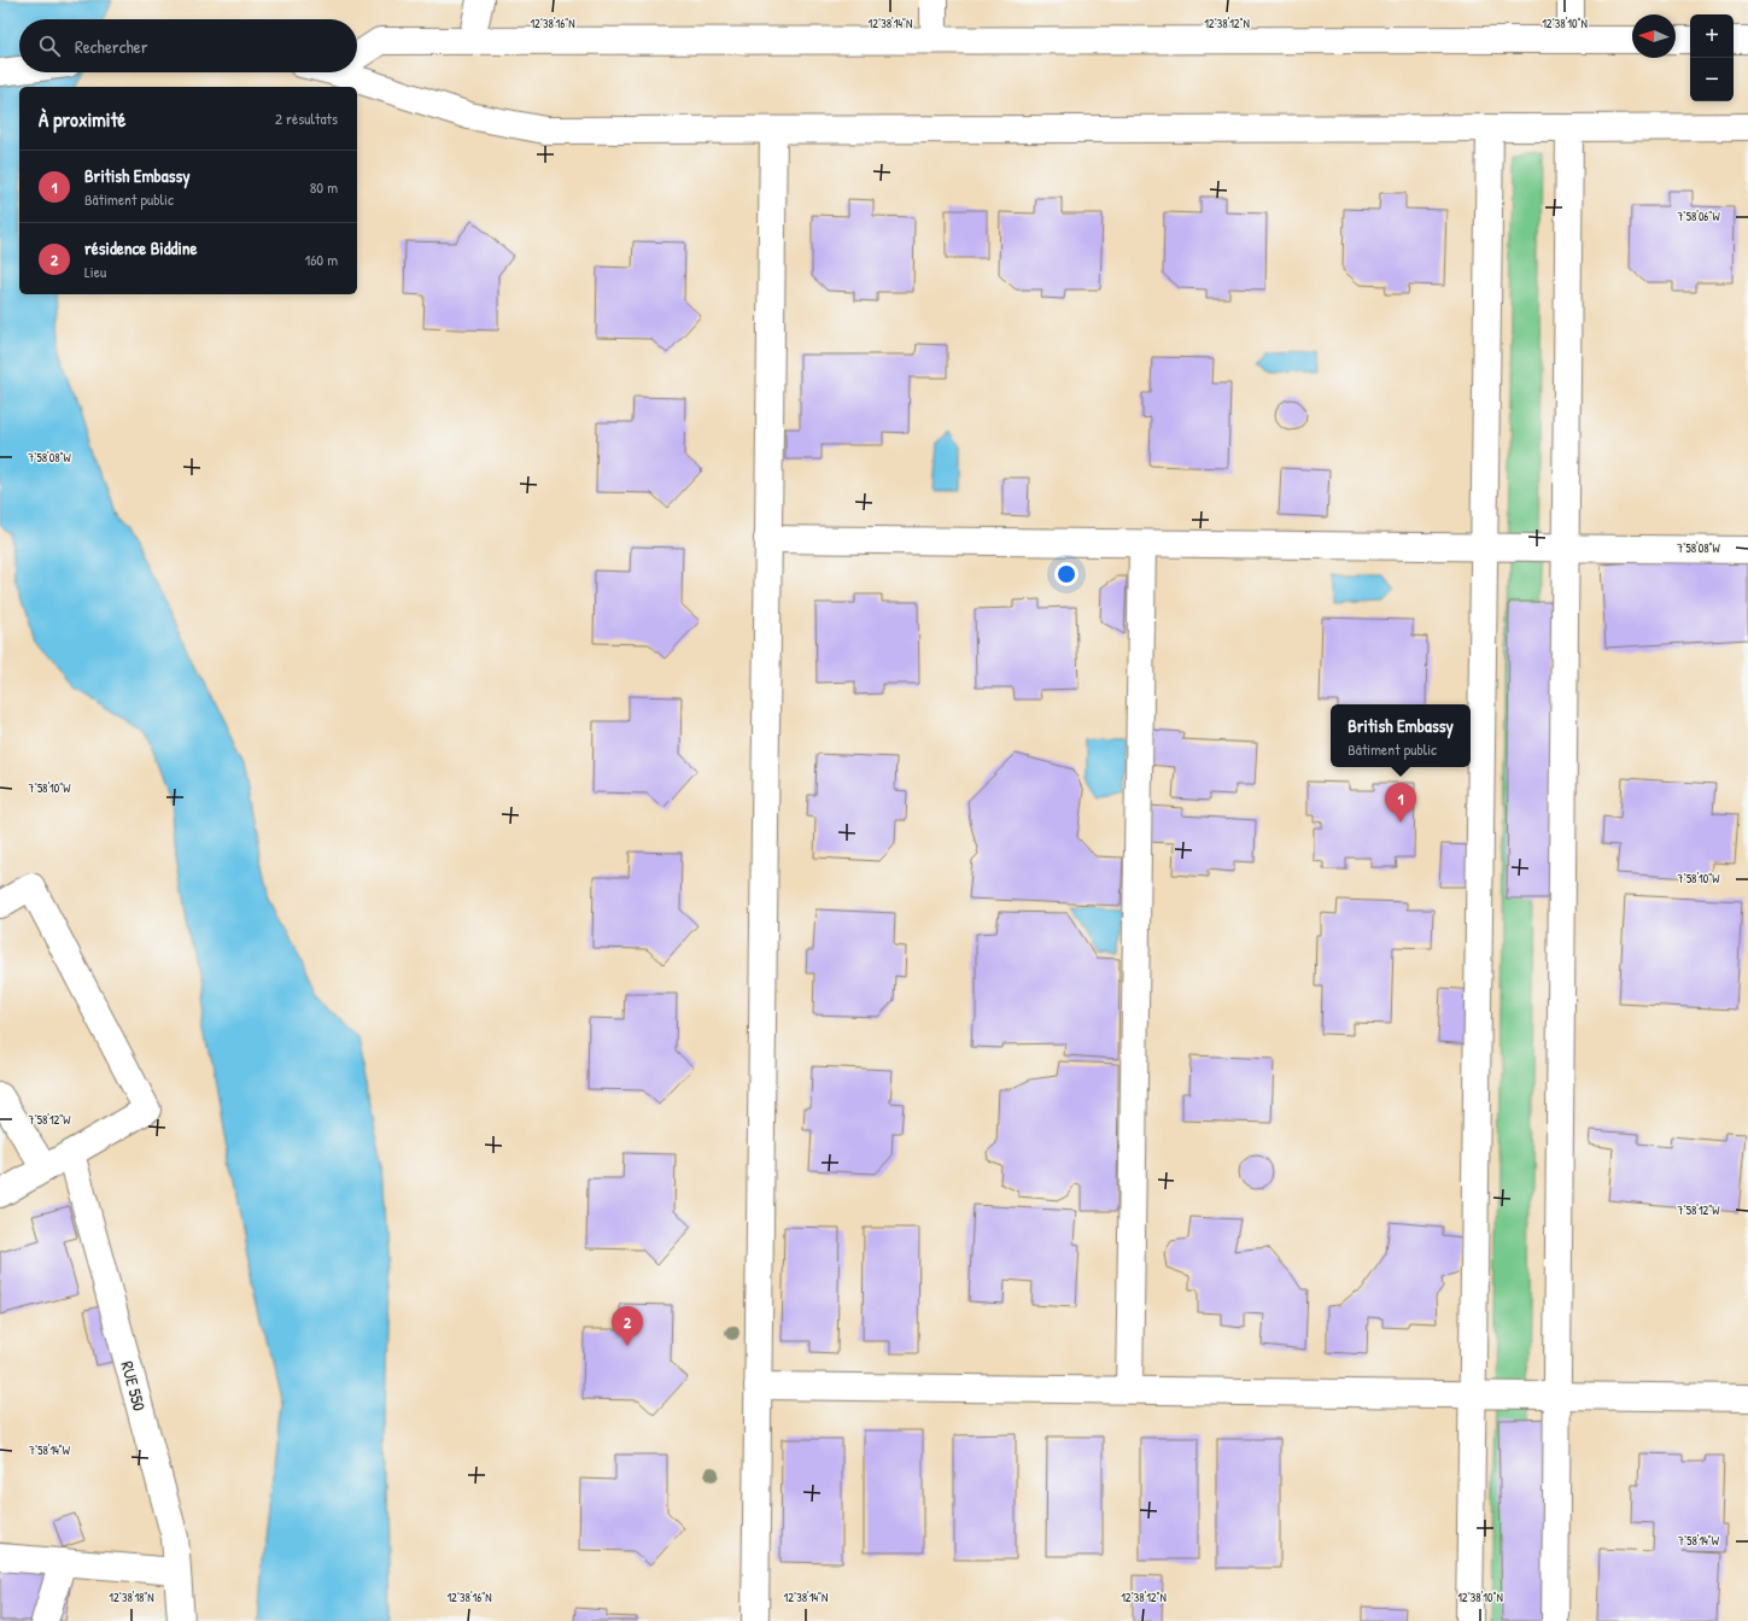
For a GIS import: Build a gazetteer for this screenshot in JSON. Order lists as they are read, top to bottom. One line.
{"streets":{"street":["RUE 550"]},"north":"left","page":{"map_buttons":["+","−"],"search":"Rechercher","heading":["À proximité","2 résultats"],"list":[{"mark":"1","name":"British Embassy","note":"Bâtiment public","value":"80 m"},{"mark":"2","name":"résidence Biddine","note":"Lieu","value":"160 m"}],"popup":["British Embassy","Bâtiment public"],"pins":["1","2"]},"coordinates":["12°38'16\"N","12°38'14\"N","12°38'12\"N","12°38'10\"N","7°58'06\"W","7°58'08\"W","7°58'10\"W","7°58'12\"W","7°58'14\"W","12°38'18\"N"]}
